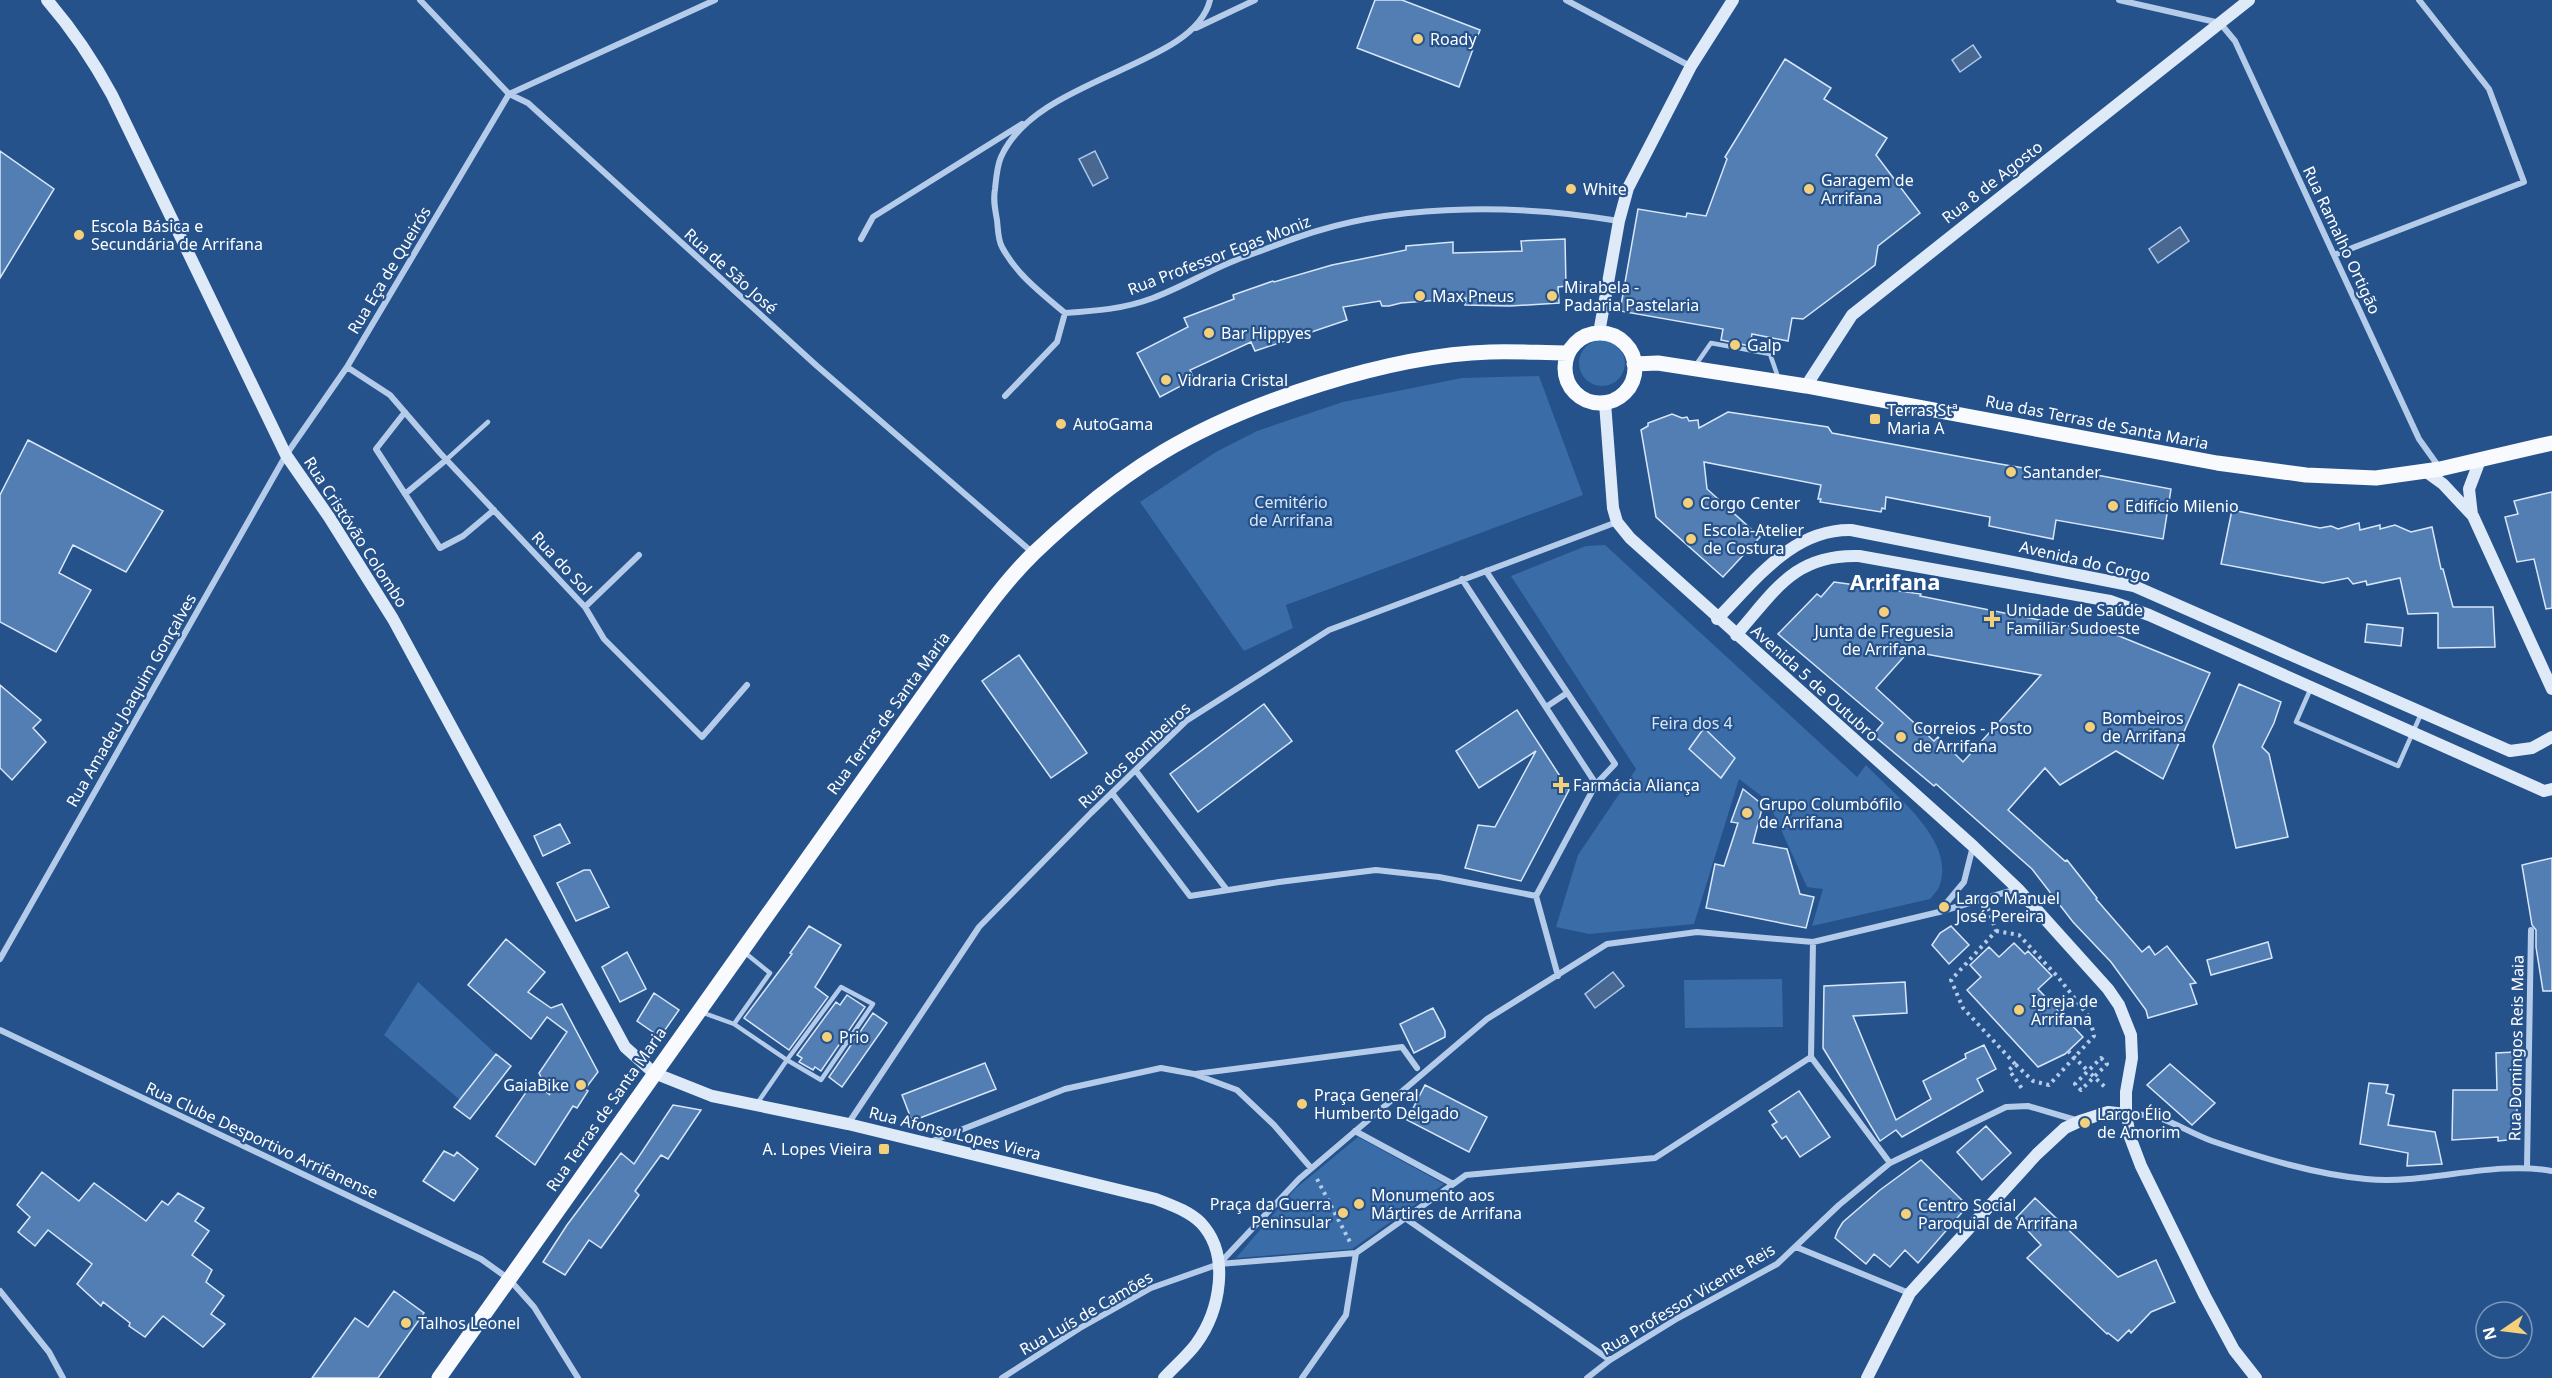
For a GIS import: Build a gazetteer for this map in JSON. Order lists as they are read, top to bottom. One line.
{"streets":{"main road":["Rua das Terras de Santa Maria","Rua Terras de Santa Maria"],"street":["Rua 8 de Agosto","Rua Ramalho Ortigão","Rua Professor Egas Moniz","Rua Eça de Queirós","Rua de São José","Rua Cristóvão Colombo","Avenida do Corgo","Rua do Sol","Avenida 5 de Outubro","Rua Amadeu Joaquim Gonçalves","Rua dos Bombeiros","Rua Domingos Reis Maia","Rua Afonso Lopes Viera","Rua Clube Desportivo Arrifanense","Rua Professor Vicente Reis","Rua Luís de Camões"]},"crossings":[["Rua 8 de Agosto","Rua Ramalho Ortigão"],["Rua 8 de Agosto","Rua das Terras de Santa Maria"],["Rua Ramalho Ortigão","Rua das Terras de Santa Maria"],["Rua Eça de Queirós","Rua de São José"],["Rua Eça de Queirós","Rua Cristóvão Colombo"],["Rua Eça de Queirós","Rua do Sol"],["Rua Eça de Queirós","Rua Amadeu Joaquim Gonçalves"],["Rua de São José","Rua Terras de Santa Maria"],["Rua das Terras de Santa Maria","Rua Terras de Santa Maria"],["Rua Cristóvão Colombo","Rua Amadeu Joaquim Gonçalves"],["Rua Cristóvão Colombo","Rua Terras de Santa Maria"],["Rua Cristóvão Colombo","Rua Afonso Lopes Viera"],["Avenida do Corgo","Avenida 5 de Outubro"],["Avenida 5 de Outubro","Rua dos Bombeiros"],["Rua Terras de Santa Maria","Rua Afonso Lopes Viera"],["Rua Terras de Santa Maria","Rua Clube Desportivo Arrifanense"],["Rua dos Bombeiros","Rua Afonso Lopes Viera"],["Rua Afonso Lopes Viera","Rua Luís de Camões"]],"districts":["Arrifana"],"parks":["Cemitério de Arrifana","Feira dos 4"],"places":{"other":["Roady","White","Garagem de Arrifana","Escola Básica e Secundária de Arrifana","Max Pneus","Mirabela - Padaria Pastelaria","Bar Hippyes","Galp","Vidraria Cristal","AutoGama","Santander","Corgo Center","Edifício Milenio","Escola-Atelier de Costura","Junta de Freguesia de Arrifana","Bombeiros de Arrifana","Correios - Posto de Arrifana","Grupo Columbófilo de Arrifana","Largo Manuel José Pereira","Igreja de Arrifana","Prio","GaiaBike","Praça General Humberto Delgado","Largo Élio de Amorim","Monumento aos Mártires de Arrifana","Praça da Guerra Peninsular","Centro Social Paroquial de Arrifana","Talhos Leonel"],"transit":["Terras Stª Maria A","A. Lopes Vieira"],"health":["Unidade de Saúde Familiar Sudoeste","Farmácia Aliança"]},"north":"left"}
